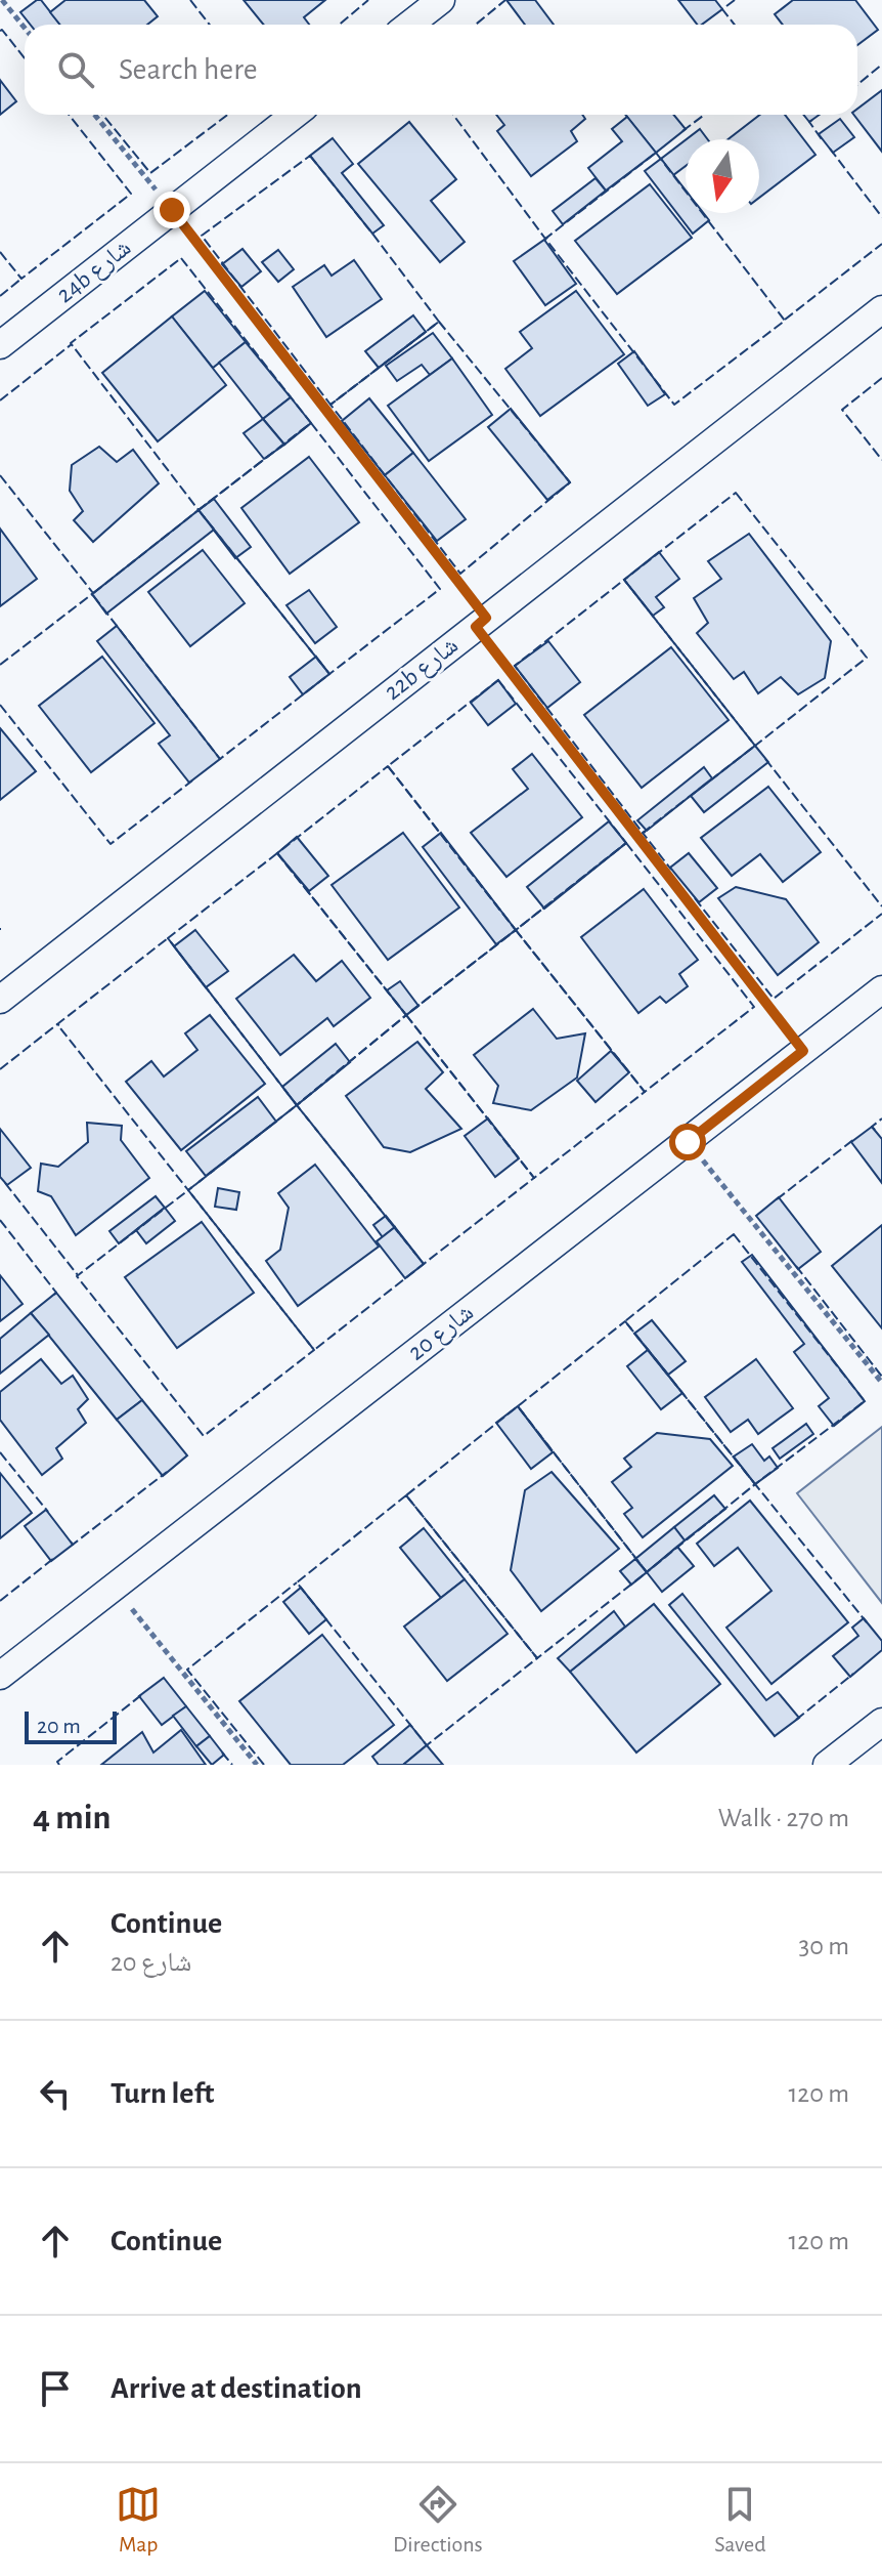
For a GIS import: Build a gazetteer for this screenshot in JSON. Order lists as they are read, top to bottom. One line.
{"streets":{"street":["24b شارع","22b شارع","شارع 20"]},"scale_bar":"20 m","north":"bottom","page":{"search":"Search here","scale":"20 m","heading":["4 min","Walk · 270 m"],"list":[["Continue","شارع 20","30 m"],["Turn left","120 m"],["Continue","120 m"],"Arrive at destination"],"nav":["Map","Directions","Saved"]}}
